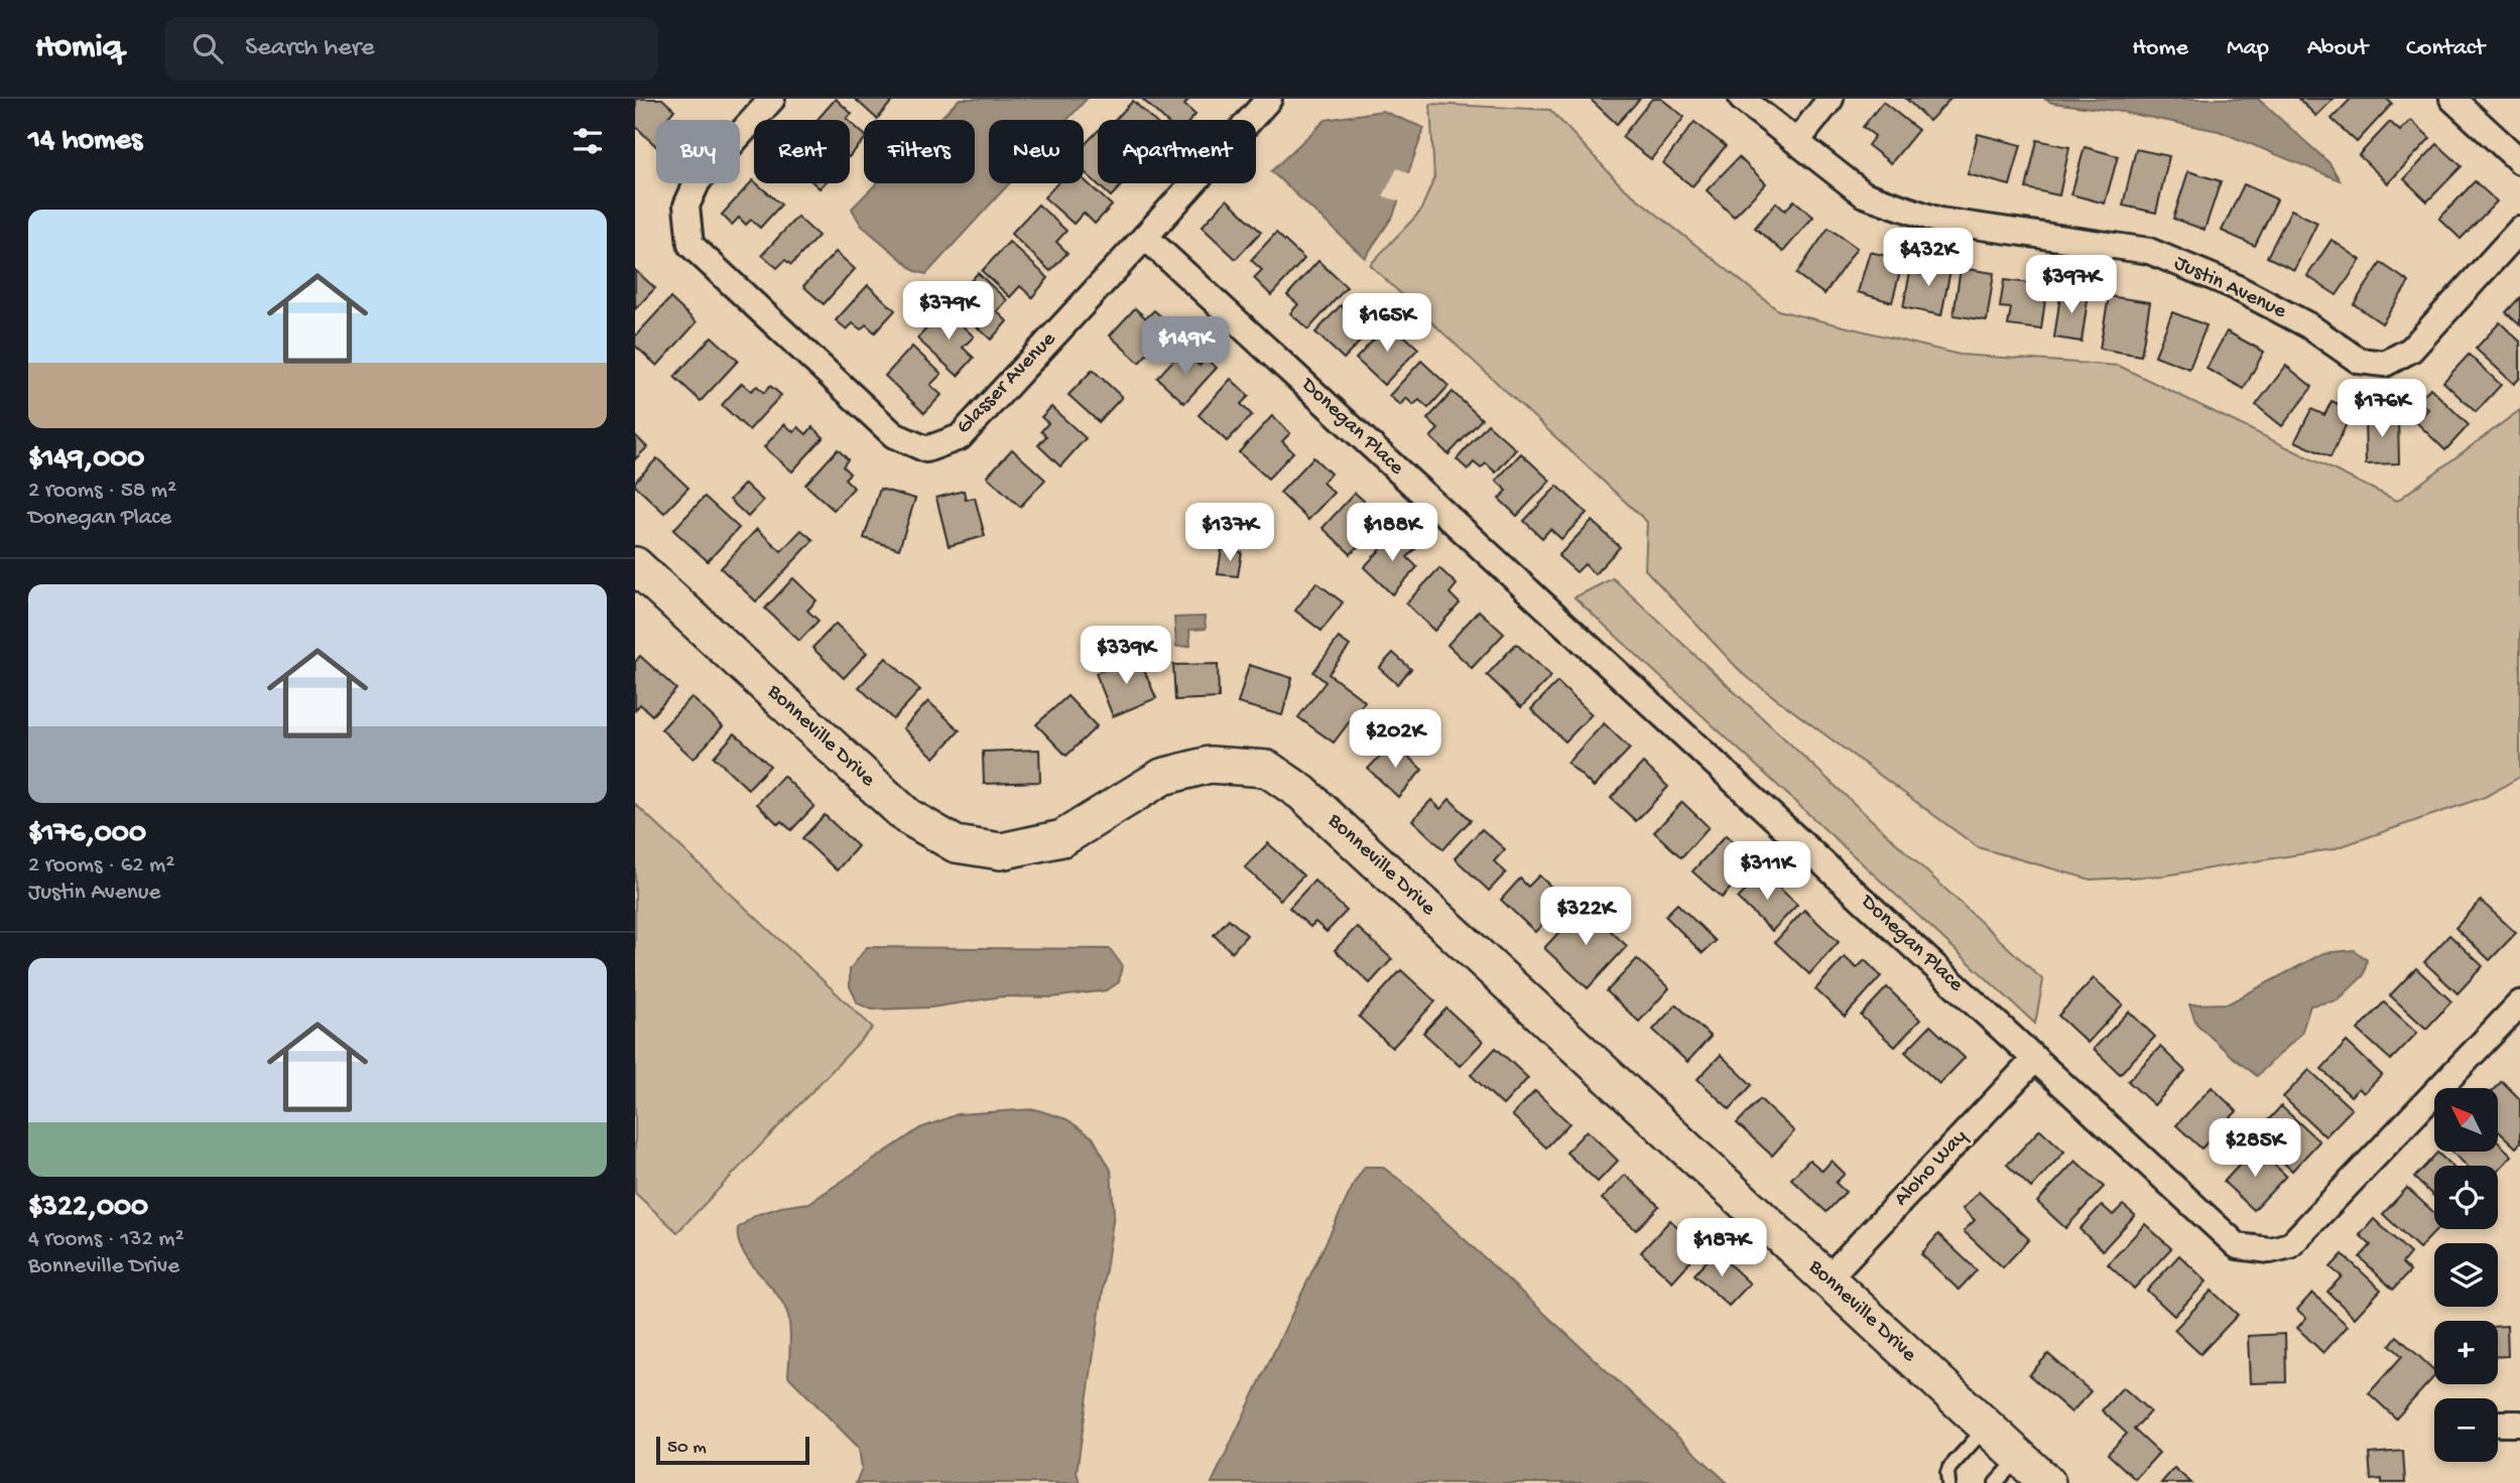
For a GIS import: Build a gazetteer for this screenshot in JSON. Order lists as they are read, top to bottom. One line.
{"streets":{"street":["Justin Avenue","Glasser Avenue","Donegan Place","Bonneville Drive","Aloho Way"]},"crossings":[["Glasser Avenue","Donegan Place"],["Donegan Place","Aloho Way"],["Bonneville Drive","Aloho Way"]],"scale_bar":"50 m","north":"top left","page":{"header":"Homiq","search":"Search here","nav":["Home","Map","About","Contact"],"heading":"14 homes","chip":["Buy","Rent","Filters","New","Apartment"],"list":[{"name":"$149,000","note":"2 rooms · 58 m² · Donegan Place"},{"name":"$176,000","note":"2 rooms · 62 m² · Justin Avenue"},{"name":"$322,000","note":"4 rooms · 132 m² · Bonneville Drive"}],"price":["$432K","$397K","$379K","$165K","$149K","$176K","$137K","$188K","$339K","$202K","$311K","$322K","$285K","$187K"],"map_buttons":["+","−"],"scale":"50 m"}}
